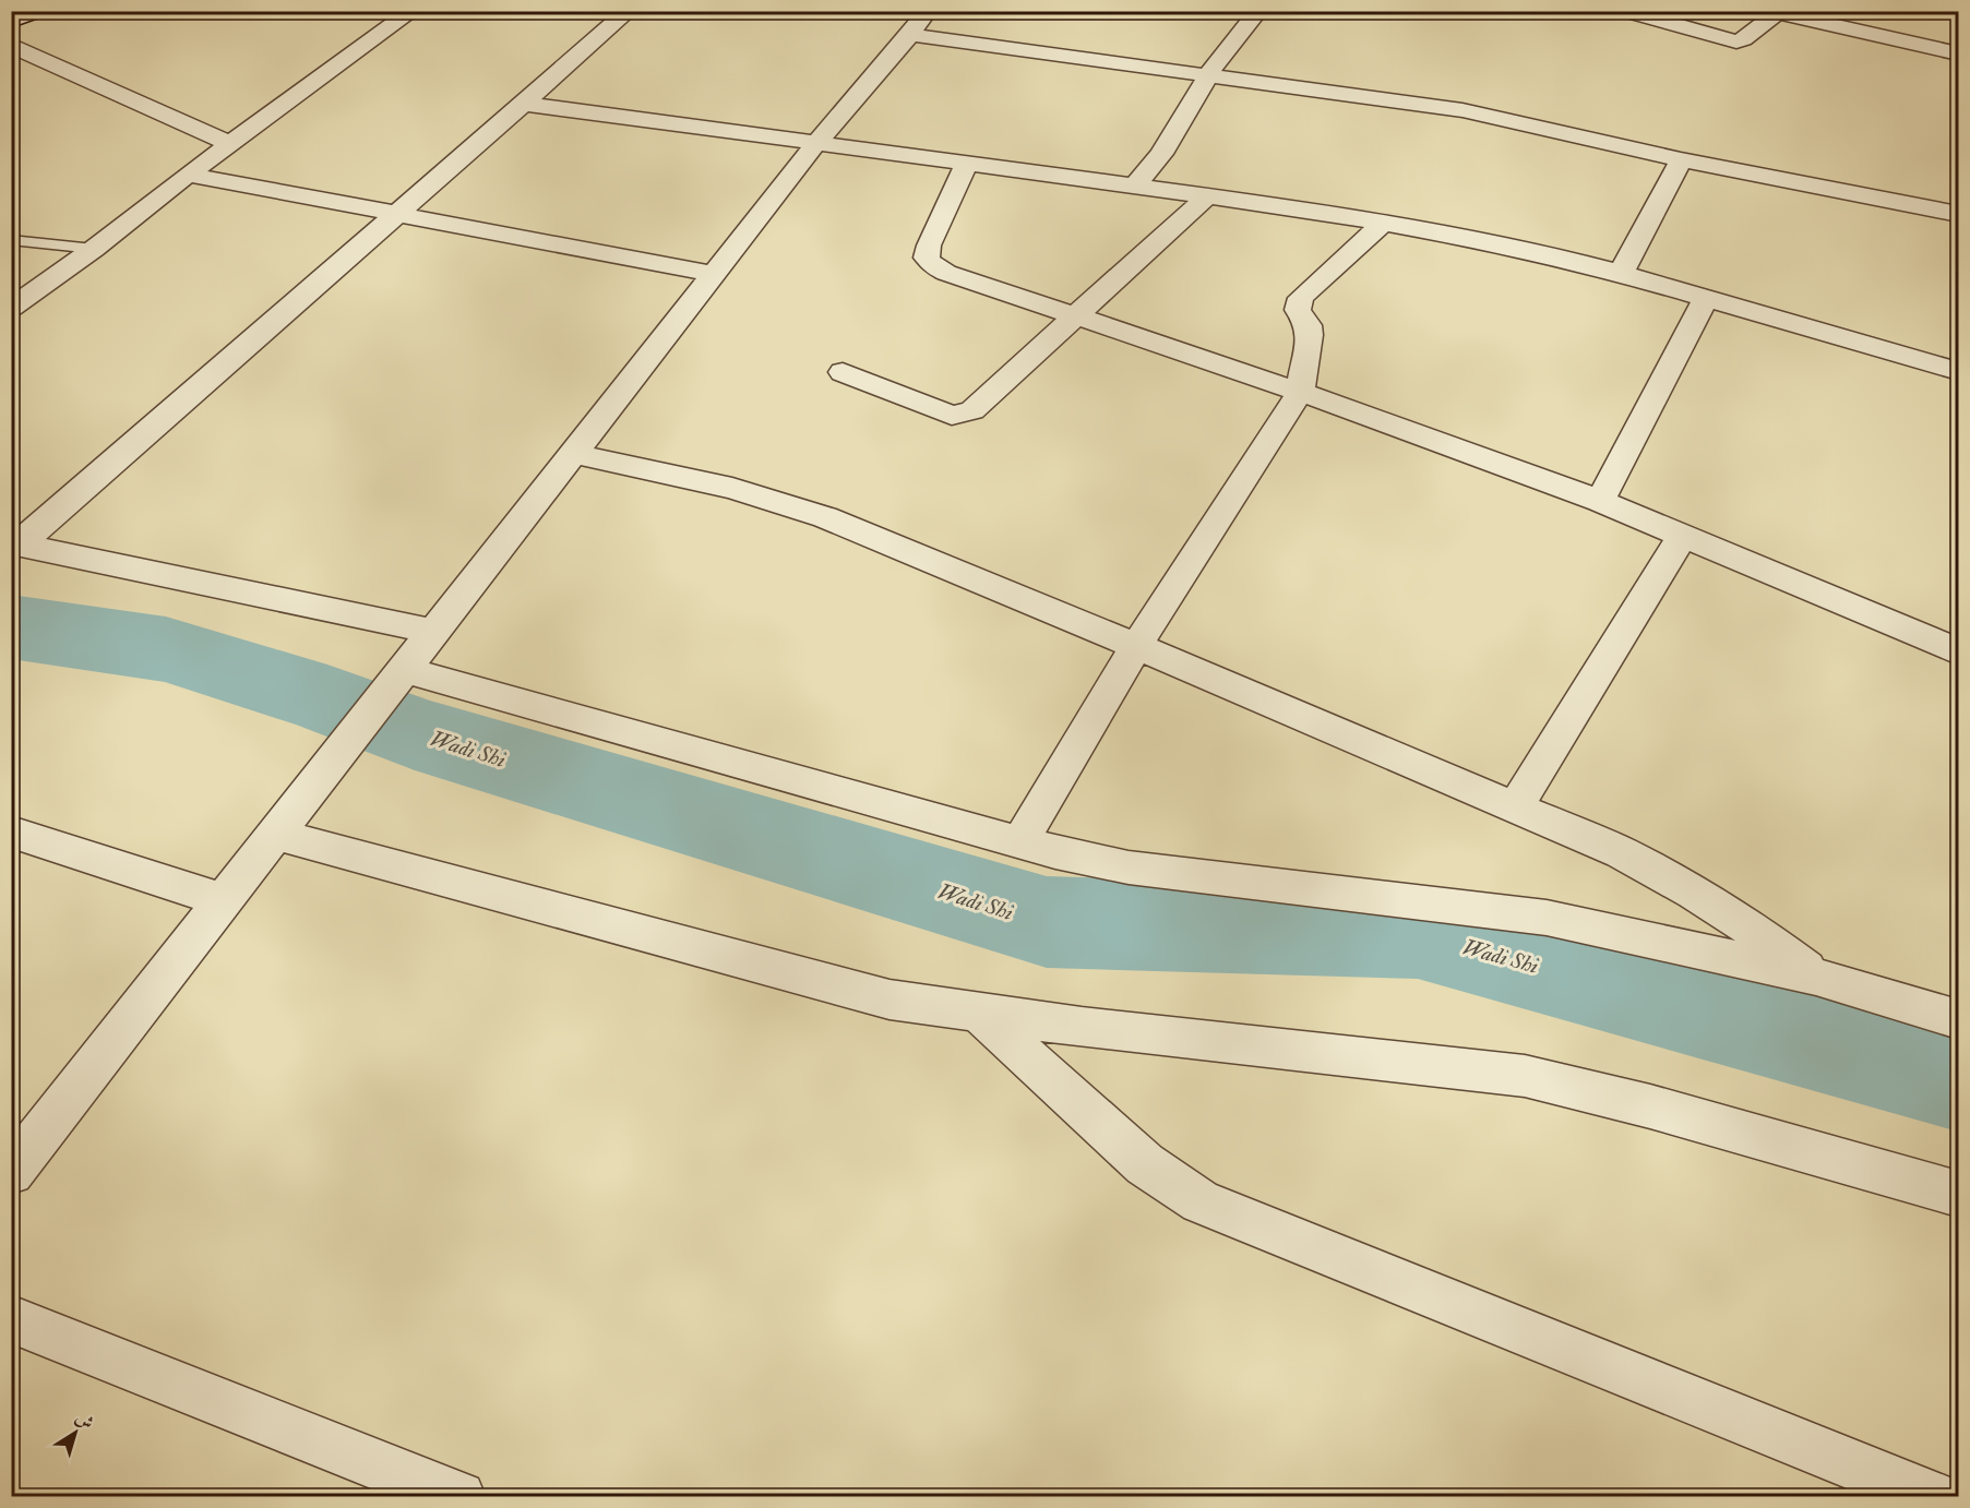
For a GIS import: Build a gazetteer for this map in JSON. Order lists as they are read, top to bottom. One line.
{"water":["Wadi Shi"],"north":"top right"}
